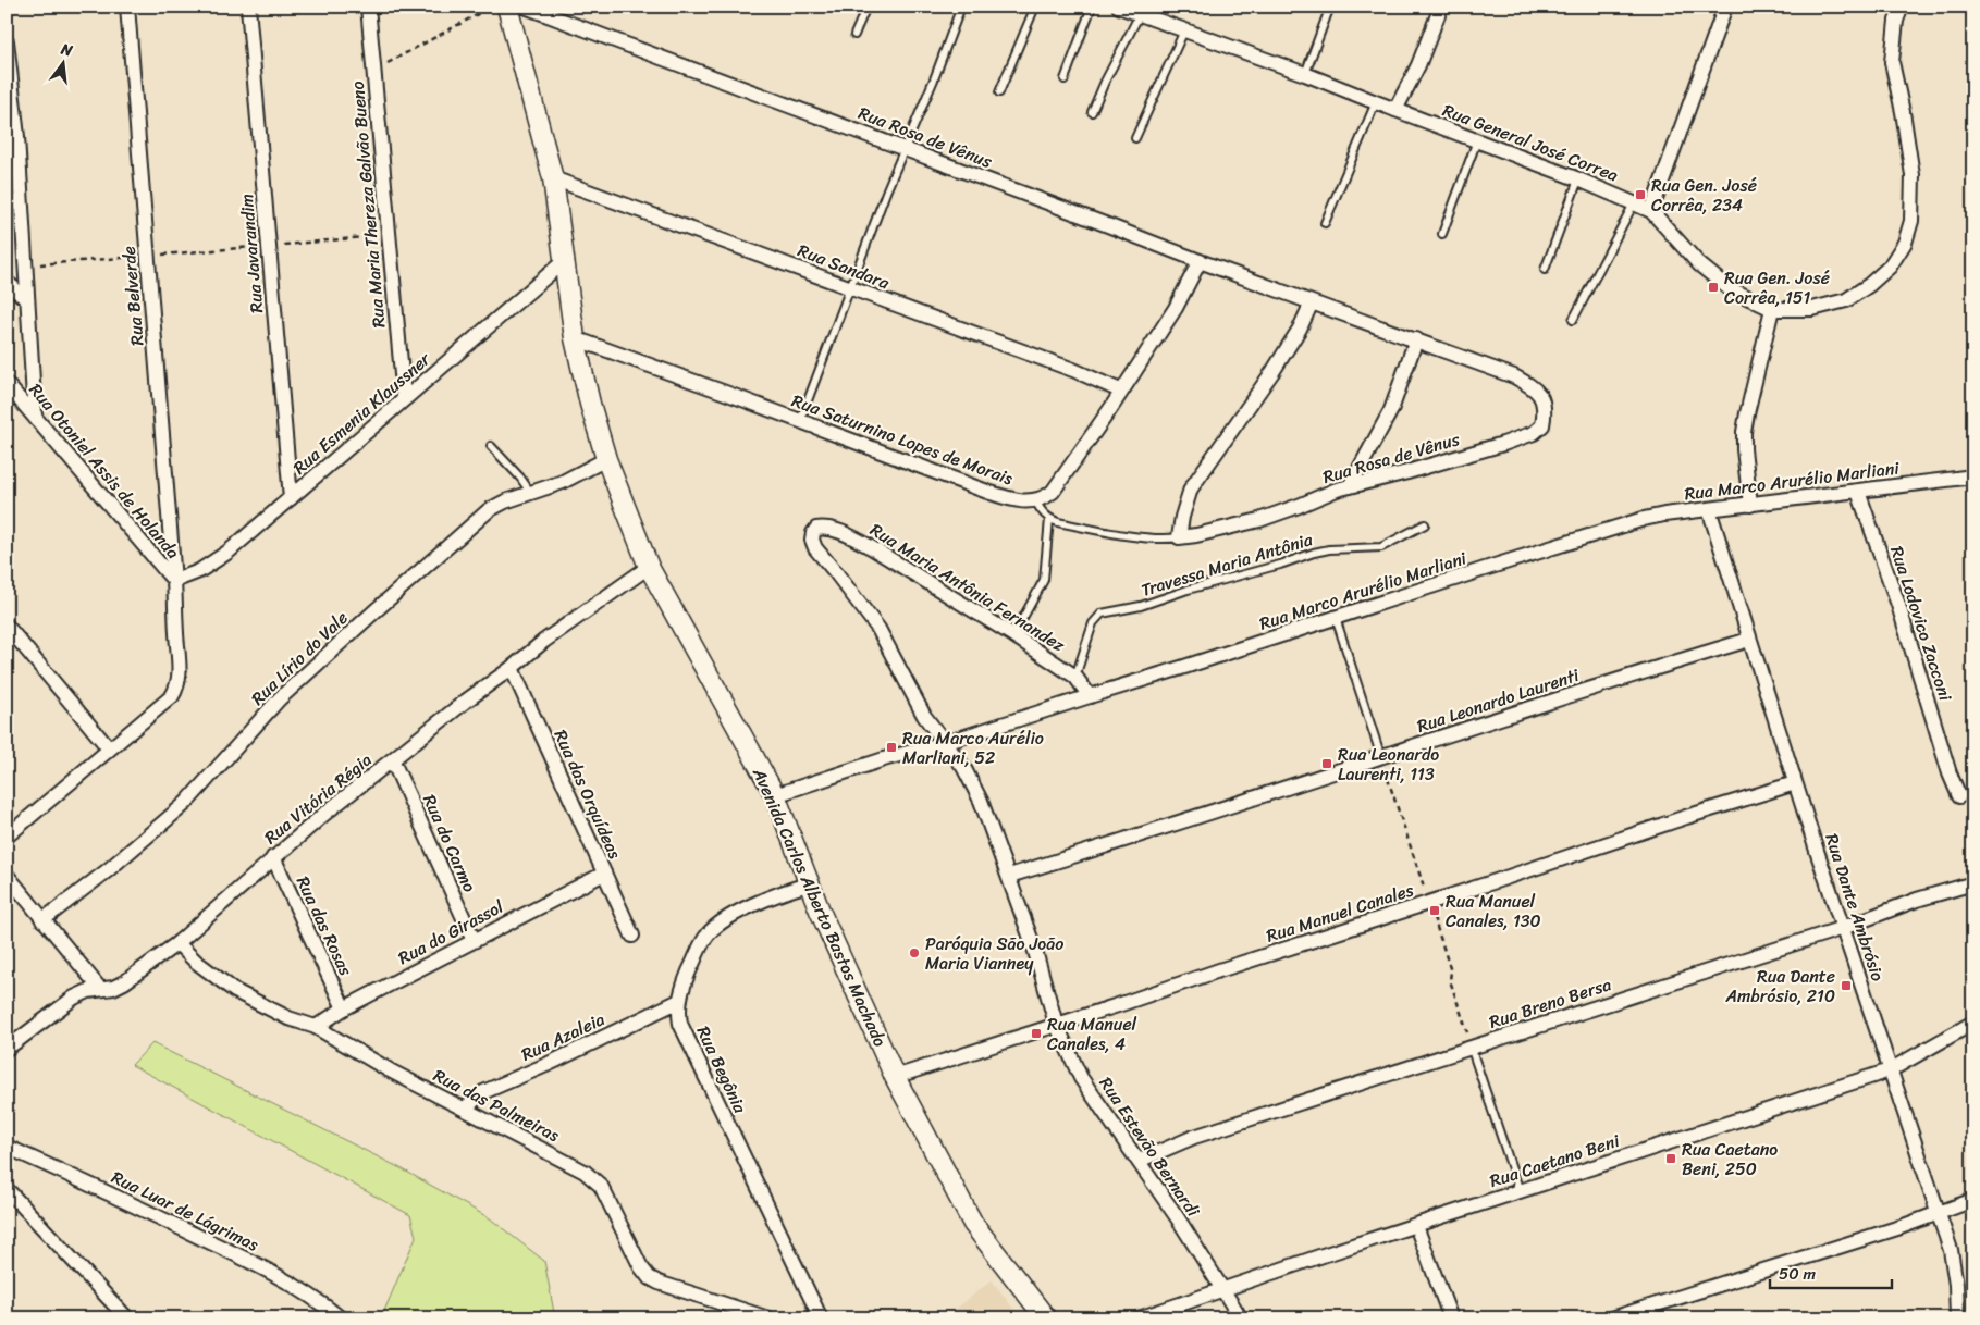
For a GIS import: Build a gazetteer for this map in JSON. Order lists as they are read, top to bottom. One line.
{"streets":{"street":["Rua Rosa de Vênus","Rua General José Correa","Rua Maria Thereza Galvão Bueno","Rua Javarandim","Rua Sandara","Rua Belverde","Rua Esmenia Klaussner","Rua Saturnino Lopes de Morais","Rua Otoniel Assis de Holanda","Rua Marco Arurélio Marliani","Rua Maria Antônia Fernandez","Rua Lodovico Zacconi","Rua Lírio do Vale","Rua Leonardo Laurenti","Rua das Orquídeas","Rua Vitória Régia","Rua do Carmo","Avenida Carlos Alberto Bastos Machado","Rua Dante Ambrósio","Rua Manuel Canales","Rua das Rosas","Rua do Girassol","Rua Breno Bersa","Rua Azaleia","Rua Begônia","Rua das Palmeiras","Rua Estevão Bernardi","Rua Caetano Beni","Rua Luar de Lágrimas"],"lane":["Travessa Maria Antônia"]},"crossings":[["Rua Maria Thereza Galvão Bueno","Rua Esmenia Klaussner"],["Rua Javarandim","Rua Esmenia Klaussner"],["Rua Sandara","Avenida Carlos Alberto Bastos Machado"],["Rua Belverde","Rua Esmenia Klaussner"],["Rua Belverde","Rua Otoniel Assis de Holanda"],["Rua Esmenia Klaussner","Rua Otoniel Assis de Holanda"],["Rua Esmenia Klaussner","Avenida Carlos Alberto Bastos Machado"],["Rua Saturnino Lopes de Morais","Avenida Carlos Alberto Bastos Machado"],["Rua Marco Arurélio Marliani","Rua Maria Antônia Fernandez"],["Rua Marco Arurélio Marliani","Rua Lodovico Zacconi"],["Rua Marco Arurélio Marliani","Avenida Carlos Alberto Bastos Machado"],["Rua Marco Arurélio Marliani","Rua Dante Ambrósio"],["Rua Marco Arurélio Marliani","Rua Estevão Bernardi"],["Travessa Maria Antônia","Rua Maria Antônia Fernandez"],["Rua Maria Antônia Fernandez","Rua Estevão Bernardi"],["Rua Lírio do Vale","Avenida Carlos Alberto Bastos Machado"],["Rua Leonardo Laurenti","Rua Dante Ambrósio"],["Rua Leonardo Laurenti","Rua Estevão Bernardi"],["Rua das Orquídeas","Rua Vitória Régia"],["Rua das Orquídeas","Rua do Girassol"],["Rua Vitória Régia","Rua do Carmo"],["Rua Vitória Régia","Avenida Carlos Alberto Bastos Machado"],["Rua Vitória Régia","Rua das Rosas"],["Rua Vitória Régia","Rua das Palmeiras"],["Rua do Carmo","Rua do Girassol"],["Avenida Carlos Alberto Bastos Machado","Rua Manuel Canales"],["Avenida Carlos Alberto Bastos Machado","Rua Begônia"],["Rua Dante Ambrósio","Rua Manuel Canales"],["Rua Dante Ambrósio","Rua Breno Bersa"],["Rua Dante Ambrósio","Rua Caetano Beni"],["Rua Manuel Canales","Rua Estevão Bernardi"],["Rua das Rosas","Rua do Girassol"],["Rua do Girassol","Rua das Palmeiras"],["Rua Breno Bersa","Rua Estevão Bernardi"],["Rua Azaleia","Rua Begônia"],["Rua Azaleia","Rua das Palmeiras"],["Rua Estevão Bernardi","Rua Caetano Beni"]],"places":{"transit":["Rua Gen. José Corrêa, 234","Rua Gen. José Corrêa, 151","Rua Marco Aurélio Marliani, 52","Rua Leonardo Laurenti, 113","Rua Manuel Canales, 130","Rua Dante Ambrósio, 210","Rua Manuel Canales, 4","Rua Caetano Beni, 250"],"other":["Paróquia São João Maria Vianney"]},"scale_bar":"50 m","north":"top"}
